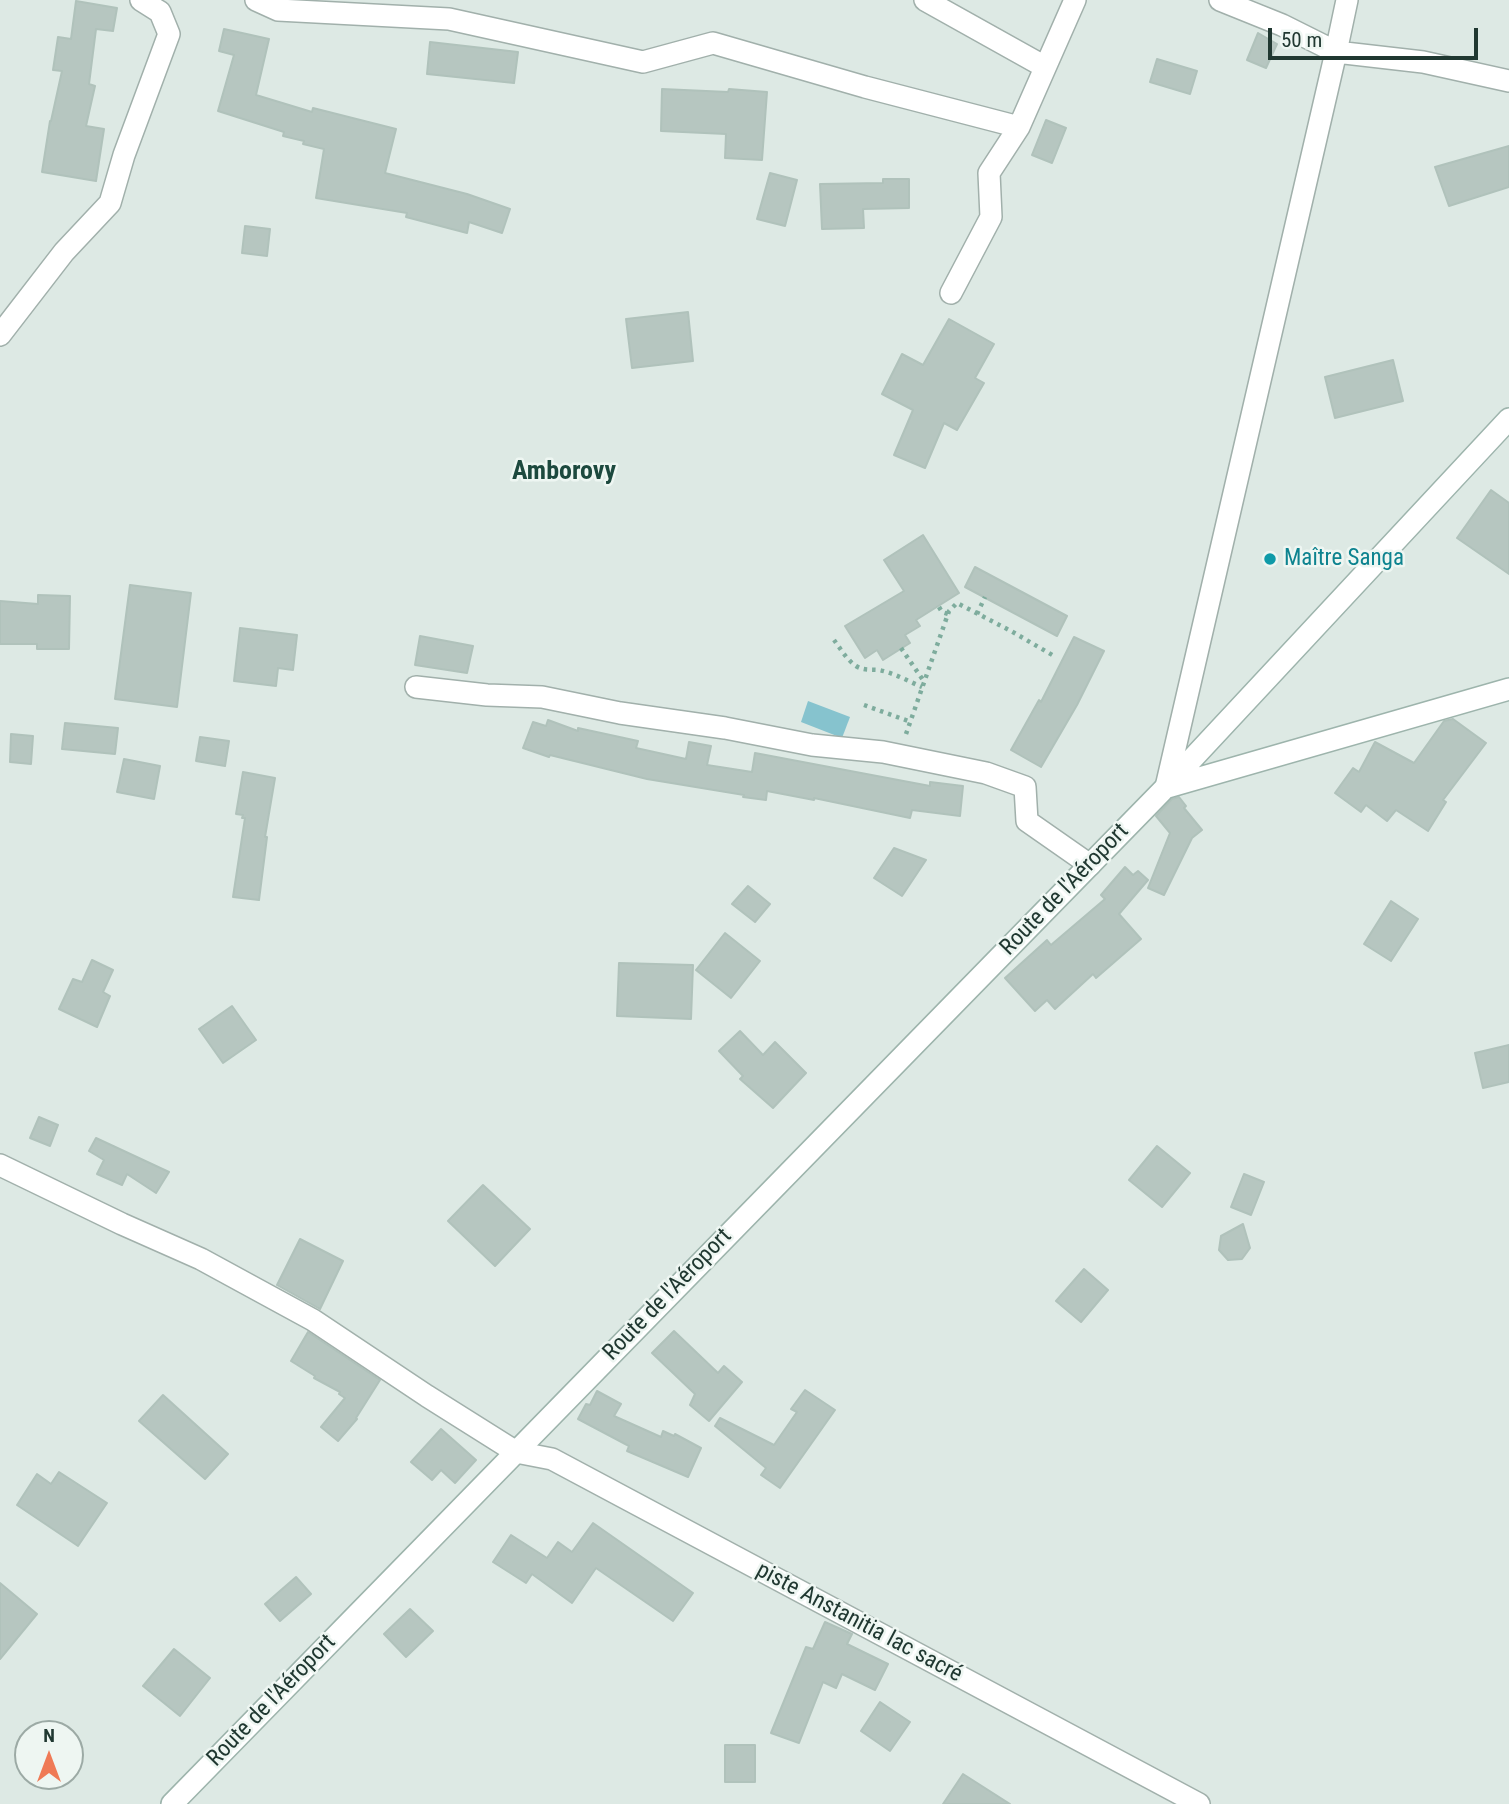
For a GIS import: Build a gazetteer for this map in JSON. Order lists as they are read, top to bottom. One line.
{"streets":{"street":["Route de l'Aéroport","piste Anstanitia lac sacré"]},"crossings":[["Route de l'Aéroport","piste Anstanitia lac sacré"]],"districts":["Amborovy"],"places":["Maître Sanga"],"scale_bar":"50 m","north":"top"}
